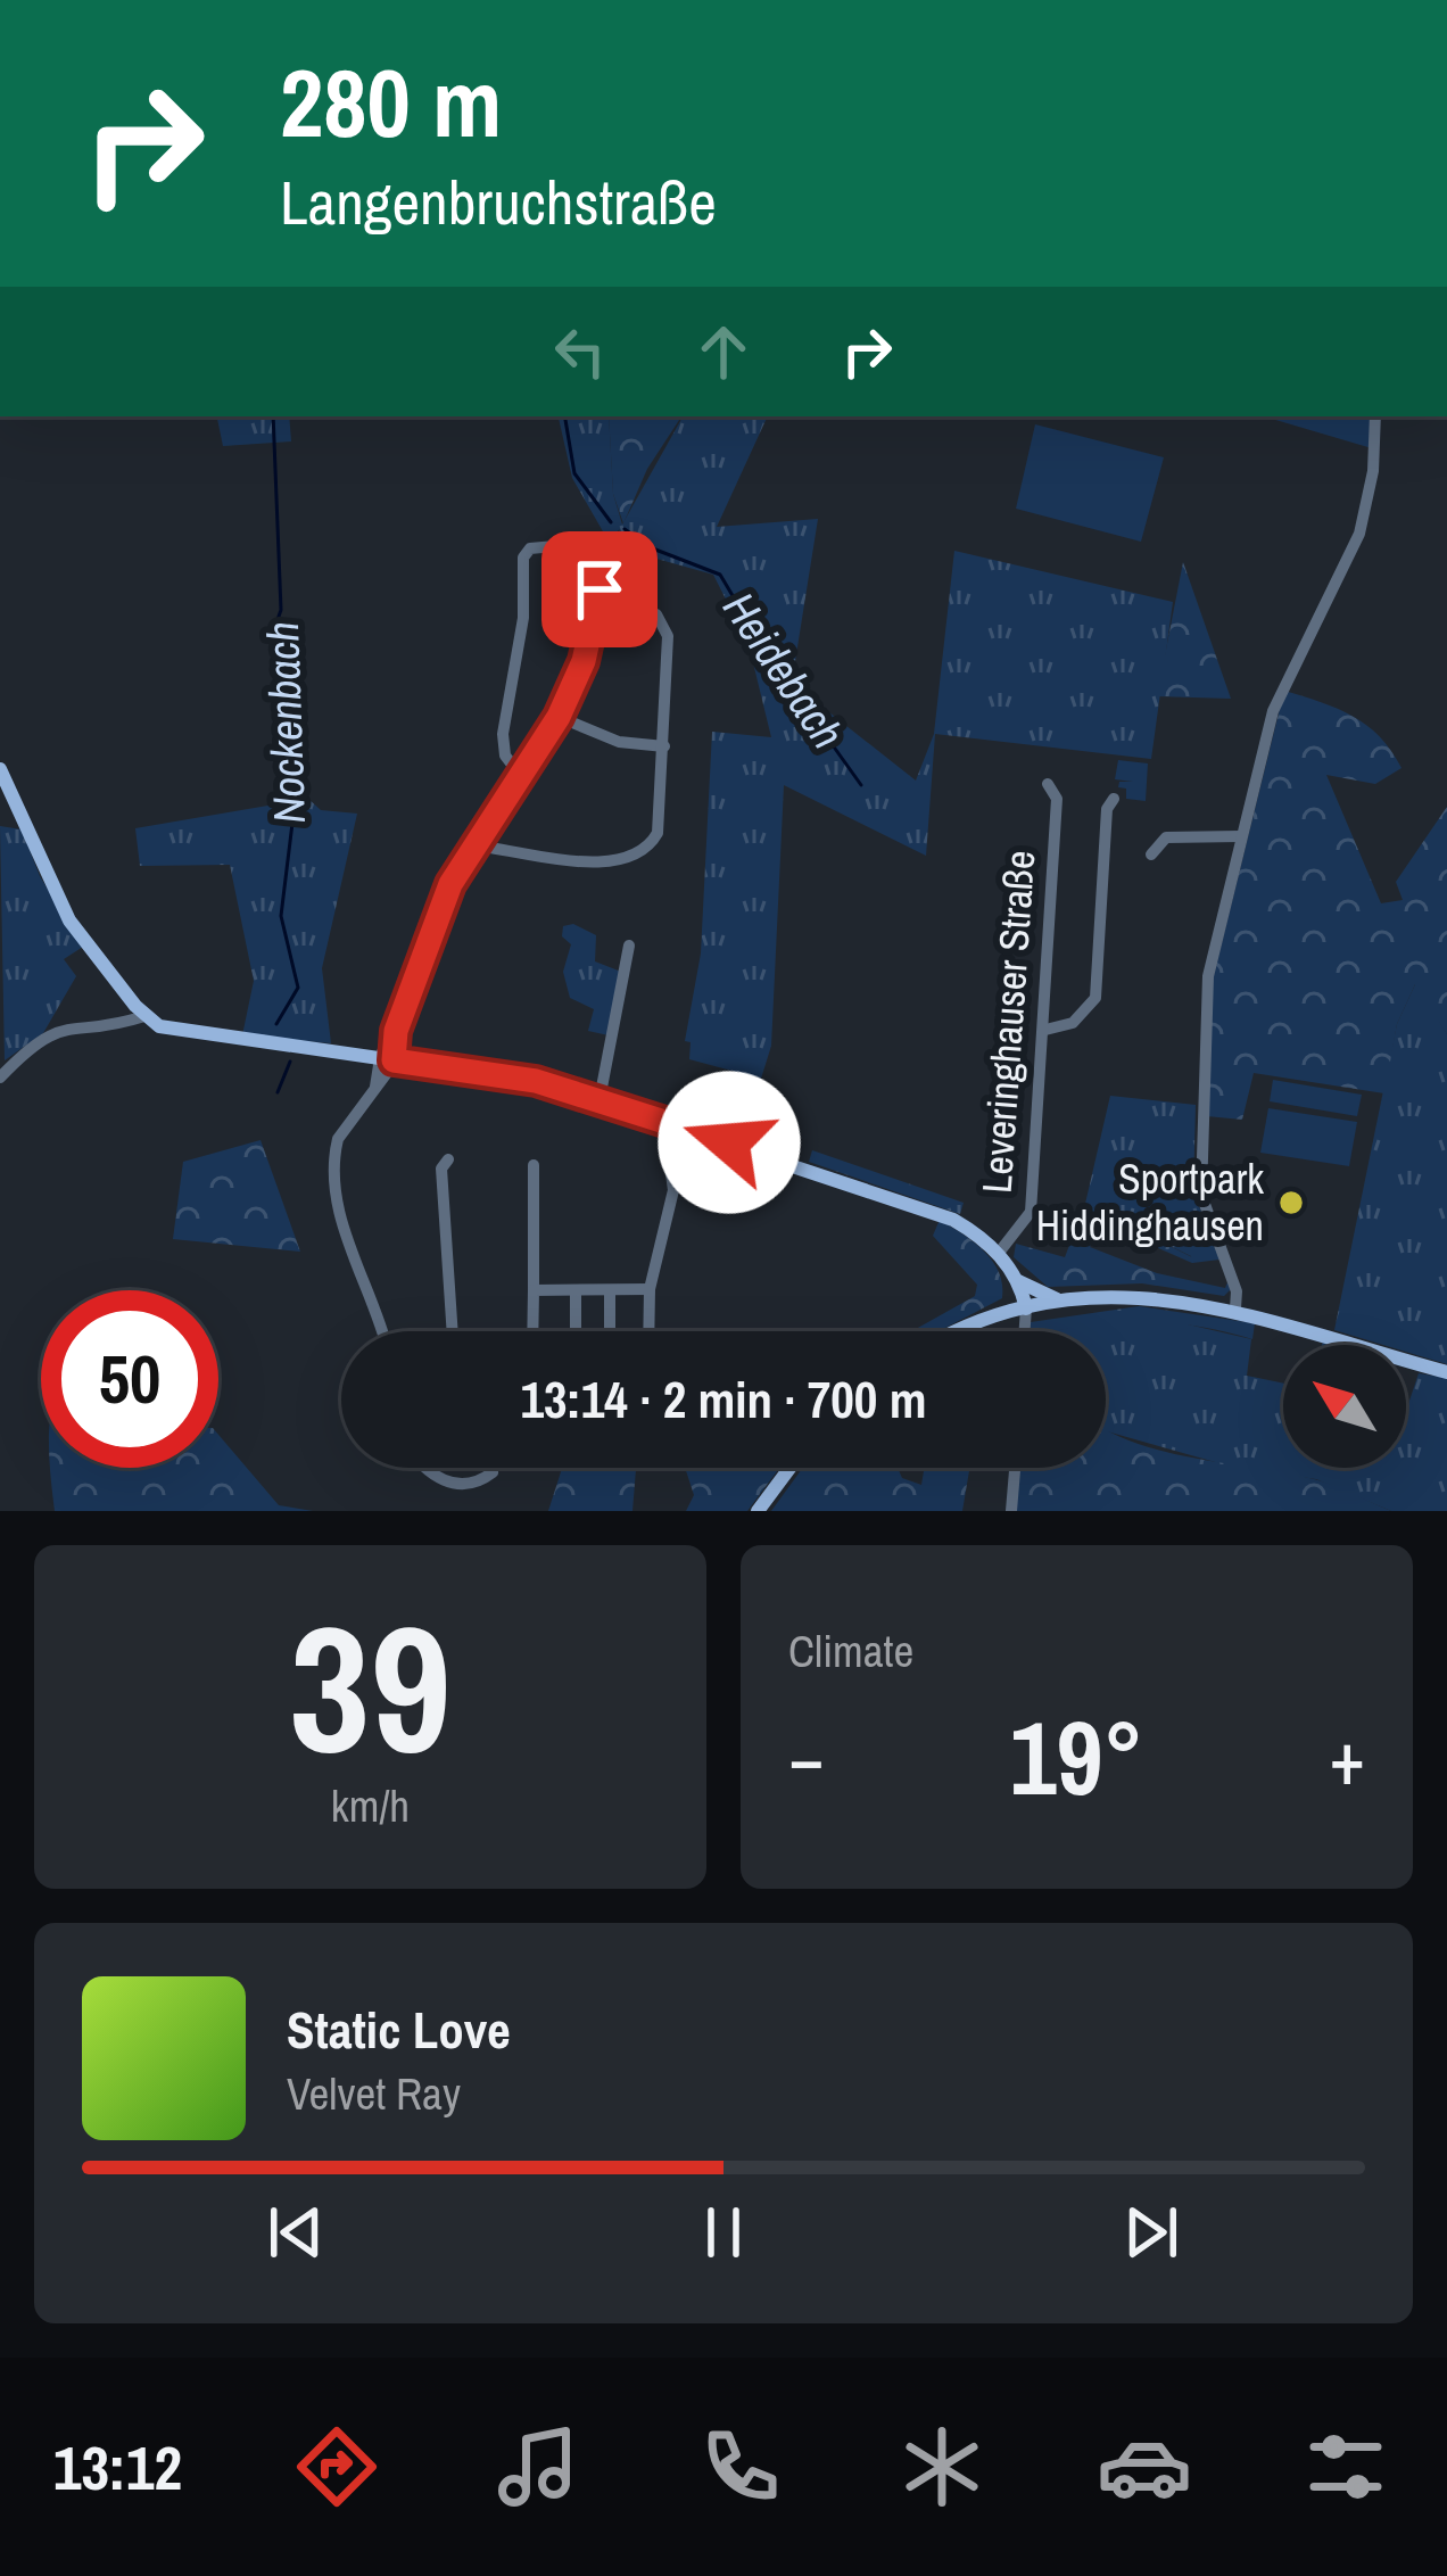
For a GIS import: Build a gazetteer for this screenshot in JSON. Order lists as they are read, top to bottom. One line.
{"streets":{"street":["Leveringhauser Straße"]},"water":["Heidebach","Nockenbach"],"places":["Sportpark Hiddinghausen"],"north":"top left","page":{"turn":["280 m","Langenbruchstraße"],"limit":"50","trip":"13:14 · 2 min · 700 m","tile":[["39","km/h"],"Climate"],"heat":["−","19°","+"],"song":["Static Love","Velvet Ray"],"tabs":"13:12"}}
